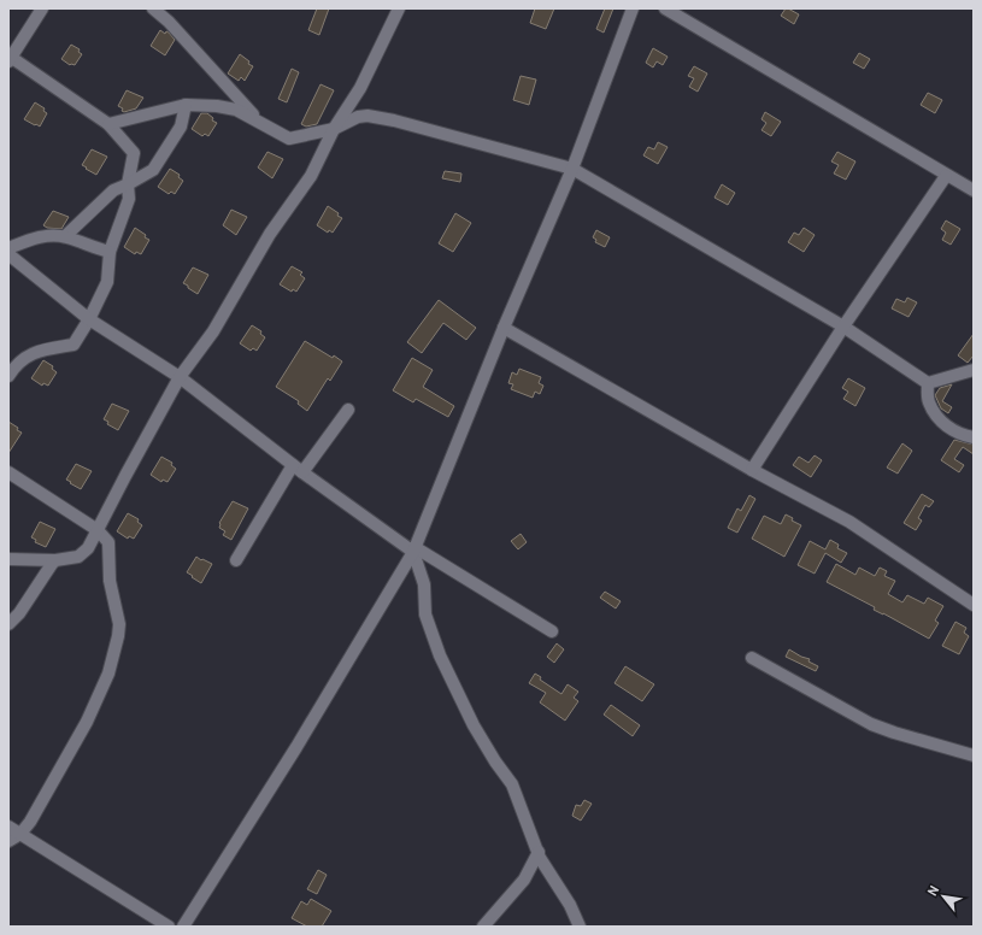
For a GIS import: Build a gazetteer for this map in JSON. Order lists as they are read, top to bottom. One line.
{"north":"top left"}
